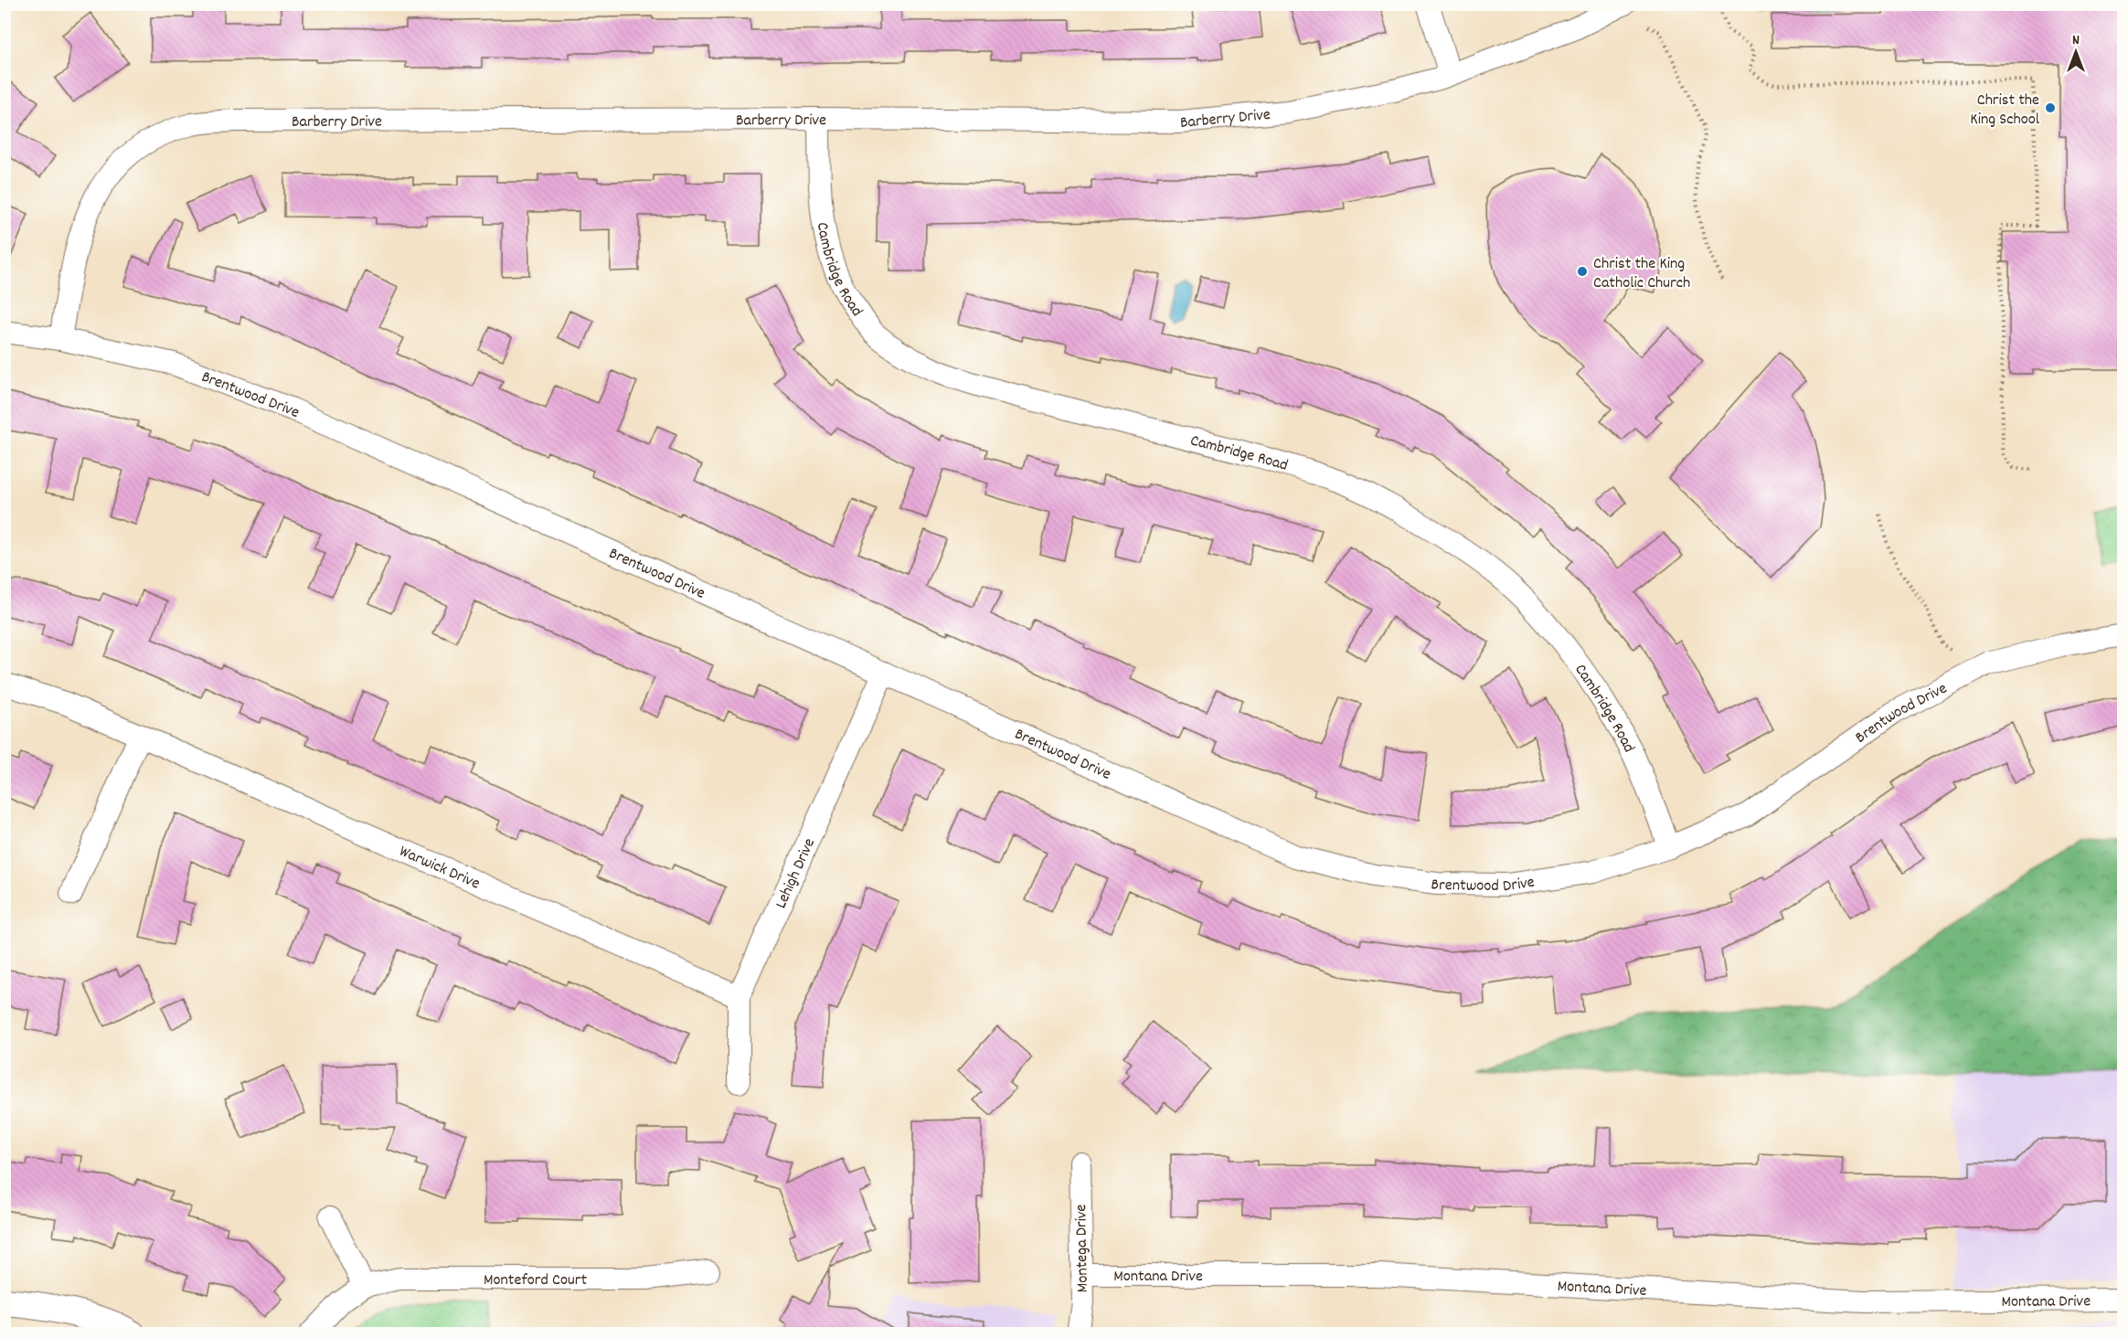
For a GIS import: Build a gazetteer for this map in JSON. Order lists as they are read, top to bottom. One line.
{"streets":{"street":["Barberry Drive","Cambridge Road","Brentwood Drive","Warwick Drive","Lehigh Drive","Montega Drive","Montana Drive","Monteford Court"]},"crossings":[["Barberry Drive","Cambridge Road"],["Barberry Drive","Brentwood Drive"],["Cambridge Road","Brentwood Drive"],["Brentwood Drive","Lehigh Drive"],["Warwick Drive","Lehigh Drive"],["Montega Drive","Montana Drive"]],"places":["Christ the King School","Christ the King Catholic Church"],"north":"top"}
